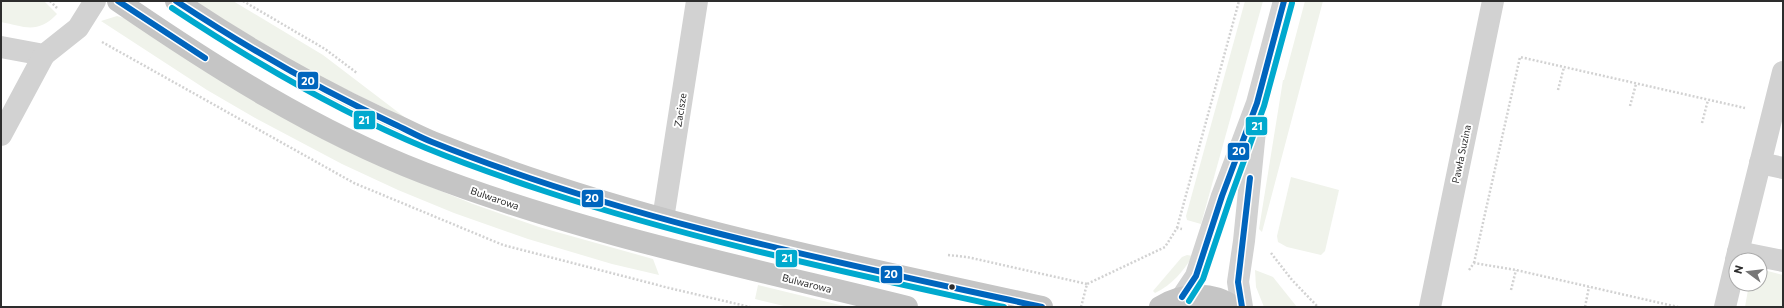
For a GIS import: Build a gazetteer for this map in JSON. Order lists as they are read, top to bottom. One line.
{"streets":{"main road":["Bulwarowa"],"street":["Zacisze","Pawła Suzina"]},"lines":["transit line 20","transit line 21"],"north":"left"}
